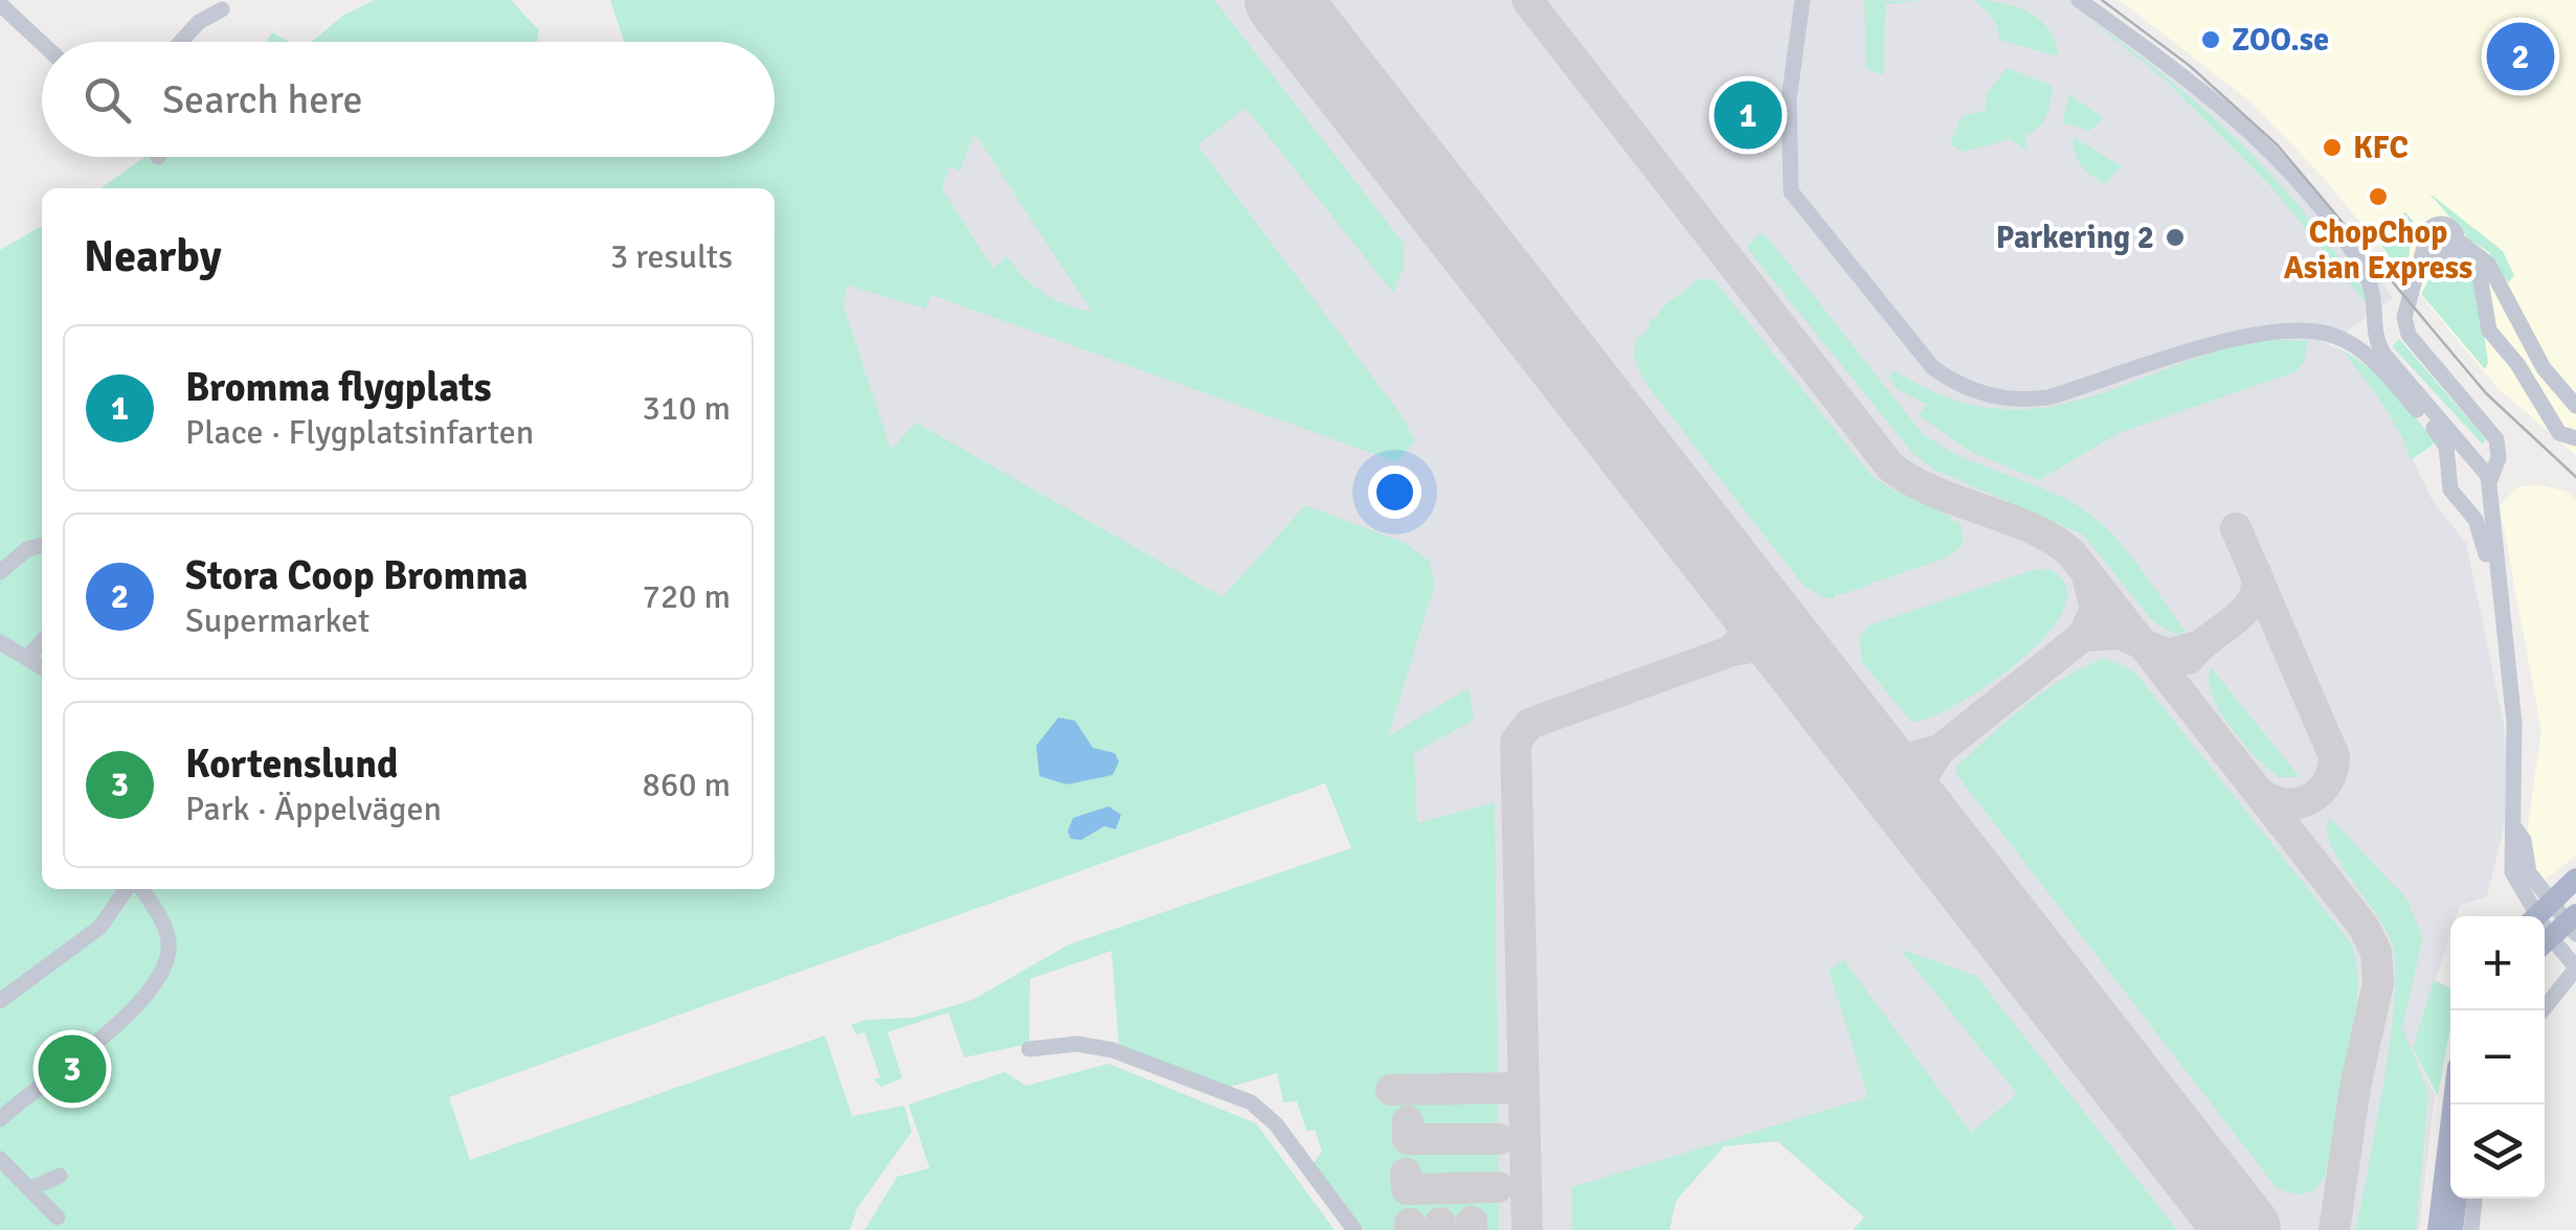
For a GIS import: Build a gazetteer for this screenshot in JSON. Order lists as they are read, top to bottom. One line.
{"places":["ZOO.se","KFC","ChopChop Asian Express","Parkering 2"],"page":{"pins":["2","1","3"],"search":"Search here","heading":["Nearby","3 results"],"list":[{"mark":"1","name":"Bromma flygplats","note":"Place · Flygplatsinfarten","value":"310 m"},{"mark":"2","name":"Stora Coop Bromma","note":"Supermarket","value":"720 m"},{"mark":"3","name":"Kortenslund","note":"Park · Äppelvägen","value":"860 m"}],"map_buttons":["+","−"]}}
